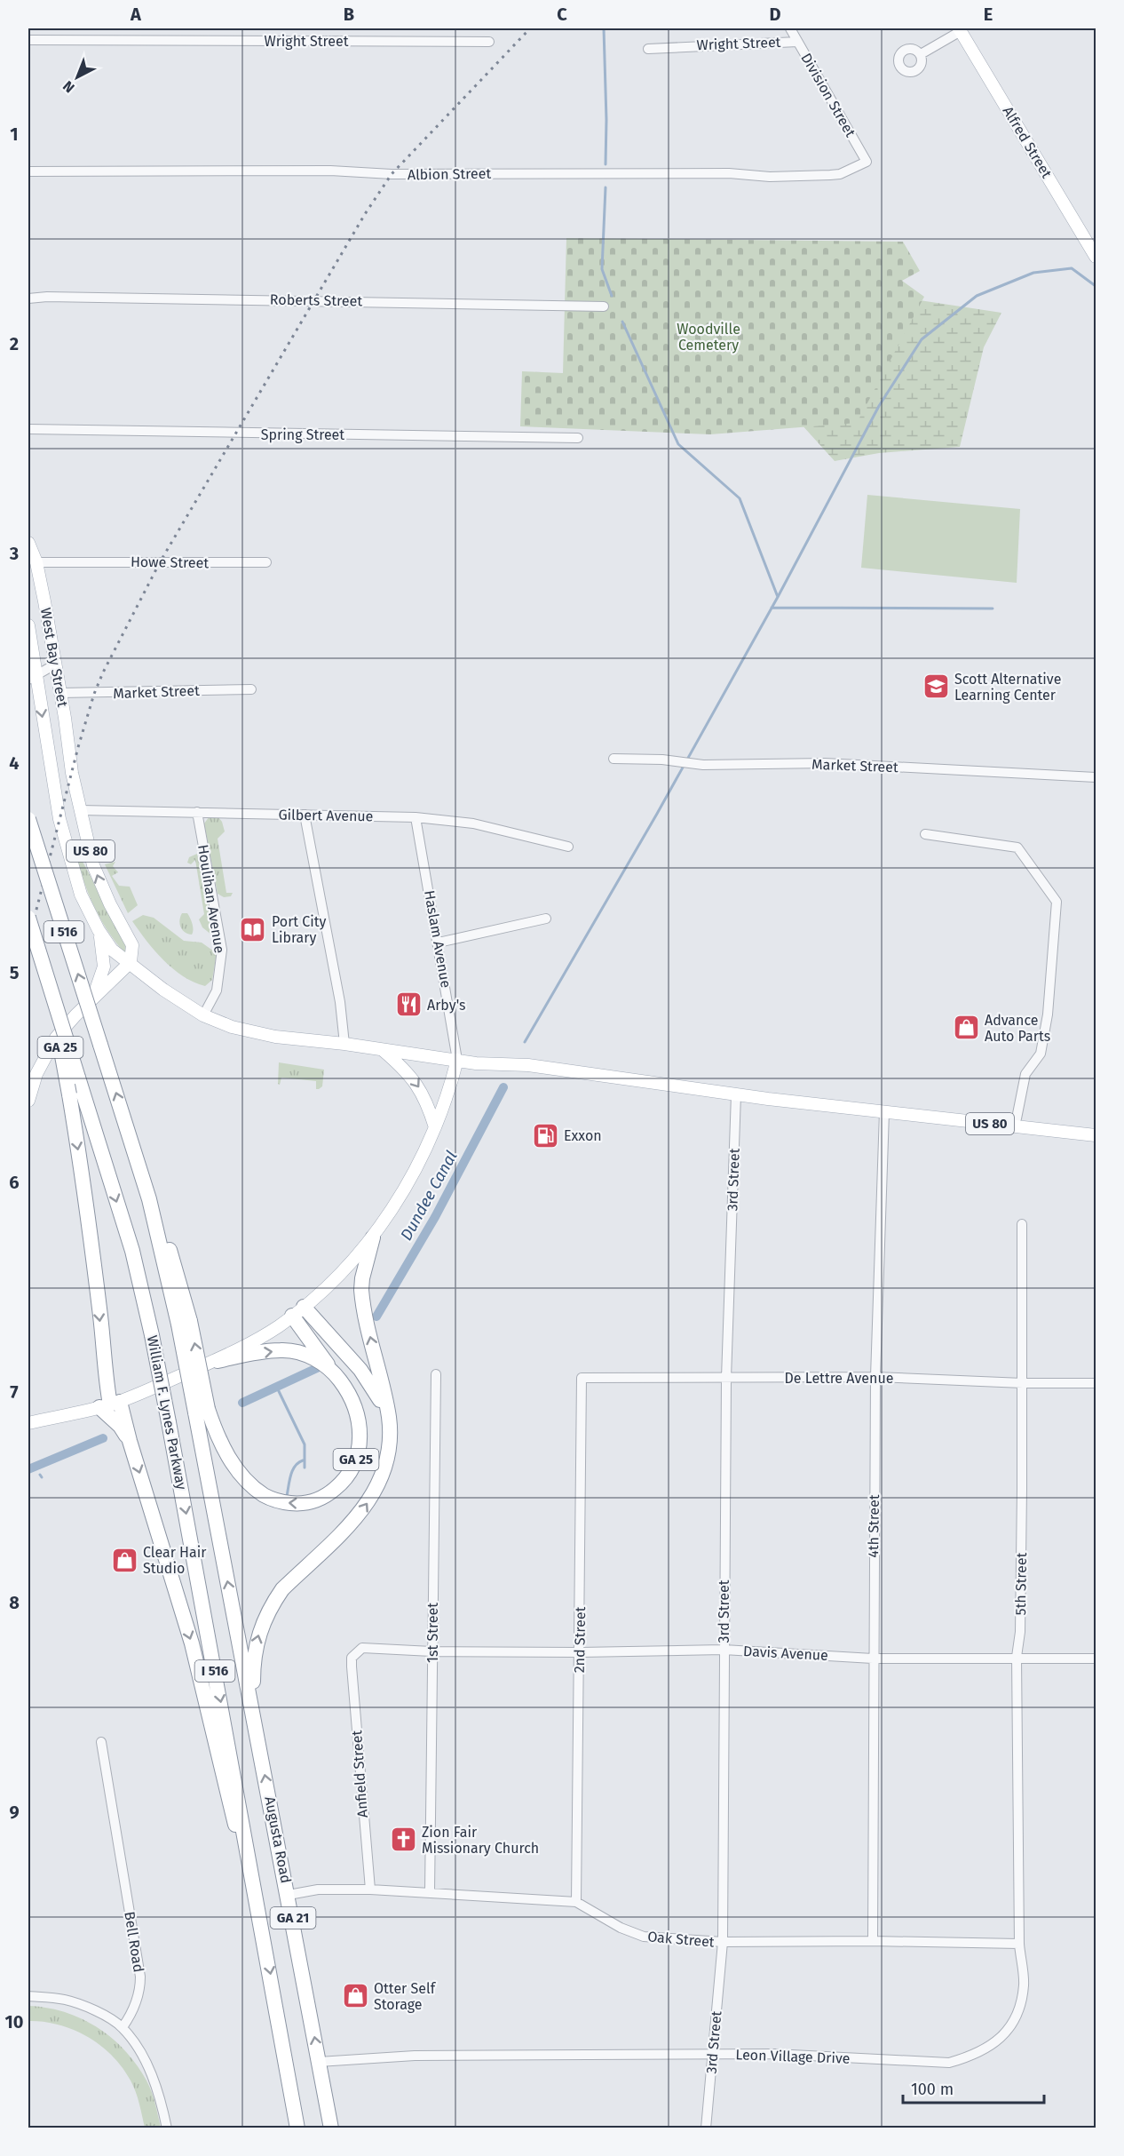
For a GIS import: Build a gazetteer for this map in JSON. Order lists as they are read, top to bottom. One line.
{"streets":{"highway":["I 516","GA 25","William F. Lynes Parkway","Augusta Road","GA 21"],"main road":["Alfred Street","West Bay Street","US 80"],"street":["Wright Street","Division Street","Albion Street","Roberts Street","Spring Street","Howe Street","Market Street","Gilbert Avenue","Houlihan Avenue","Haslam Avenue","3rd Street","De Lettre Avenue","4th Street","5th Street","1st Street","2nd Street","Davis Avenue","Anfield Street","Oak Street","Bell Road","Leon Village Drive"]},"crossings":[["Wright Street","Division Street"],["Division Street","Albion Street"],["Howe Street","West Bay Street"],["West Bay Street","Market Street"],["West Bay Street","Gilbert Avenue"],["West Bay Street","US 80"],["Gilbert Avenue","US 80"],["Gilbert Avenue","Houlihan Avenue"],["Gilbert Avenue","Haslam Avenue"],["US 80","Houlihan Avenue"],["US 80","Haslam Avenue"],["US 80","3rd Street"],["US 80","4th Street"],["GA 25","William F. Lynes Parkway"],["3rd Street","De Lettre Avenue"],["3rd Street","Davis Avenue"],["3rd Street","Oak Street"],["3rd Street","Leon Village Drive"],["De Lettre Avenue","4th Street"],["De Lettre Avenue","5th Street"],["De Lettre Avenue","2nd Street"],["William F. Lynes Parkway","Augusta Road"],["William F. Lynes Parkway","GA 21"],["4th Street","Davis Avenue"],["4th Street","Oak Street"],["5th Street","Davis Avenue"],["5th Street","Oak Street"],["5th Street","Leon Village Drive"],["1st Street","Davis Avenue"],["1st Street","Oak Street"],["2nd Street","Davis Avenue"],["2nd Street","Oak Street"],["Davis Avenue","Anfield Street"],["Anfield Street","Oak Street"],["Augusta Road","Oak Street"],["Augusta Road","Leon Village Drive"],["Oak Street","Leon Village Drive"]],"water":["Dundee Canal"],"parks":["Woodville Cemetery"],"places":{"school or university":["Scott Alternative Learning Center"],"library":["Port City Library"],"restaurant":["Arby's"],"shop":["Advance Auto Parts","Clear Hair Studio","Otter Self Storage"],"fuel station":["Exxon"],"church":["Zion Fair Missionary Church"]},"scale_bar":"100 m","north":"bottom left","grid":{"columns":["A","B","C","D","E"],"rows":["1","2","3","4","5","6","7","8","9","10"]}}
